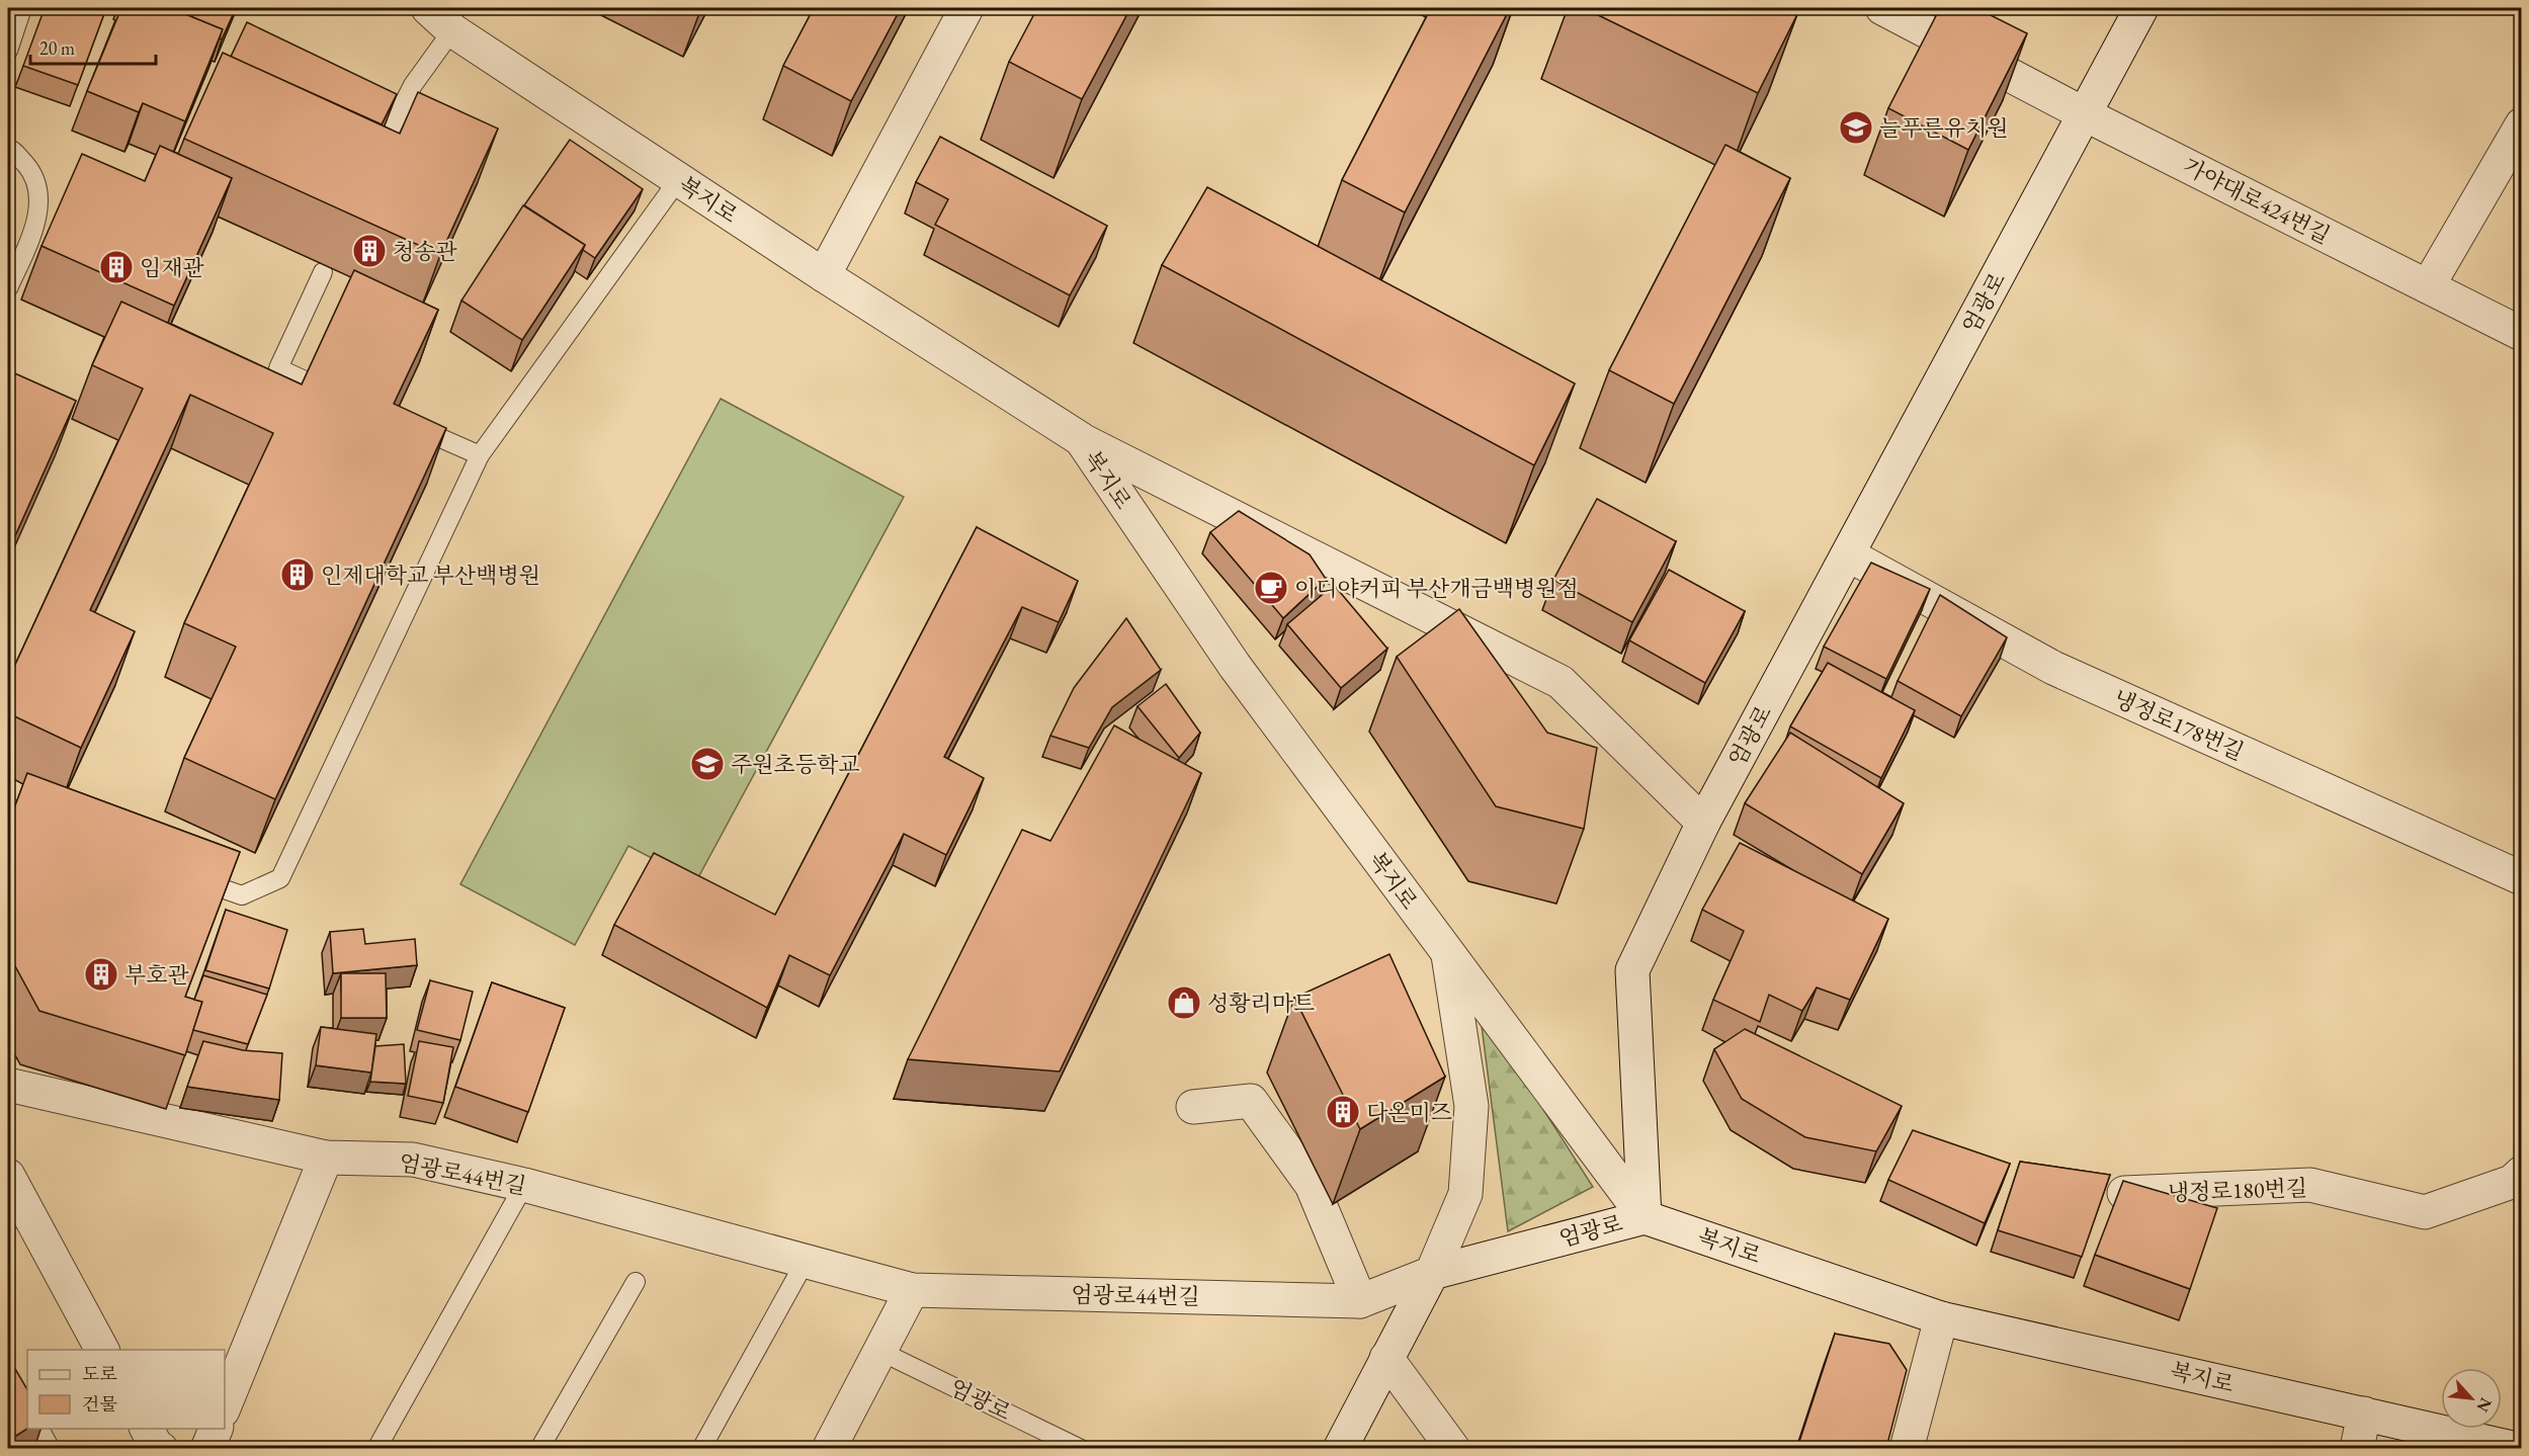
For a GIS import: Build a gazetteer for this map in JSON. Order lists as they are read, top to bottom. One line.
{"streets":{"street":["복지로","가야대로424번길","엄광로","냉정로178번길","엄광로44번길","냉정로180번길"]},"crossings":[["복지로","엄광로"],["가야대로424번길","엄광로"],["엄광로","냉정로178번길"],["엄광로","엄광로44번길"]],"places":{"school or university":["늘푸른유치원","주원초등학교"],"building":["청송관","임재관","인제대학교 부산백병원","부호관","다온미즈"],"cafe":["이디야커피 부산개금백병원점"],"shop":["성황리마트"]},"legend":["도로","건물"],"scale_bar":"20 m","north":"bottom right"}
